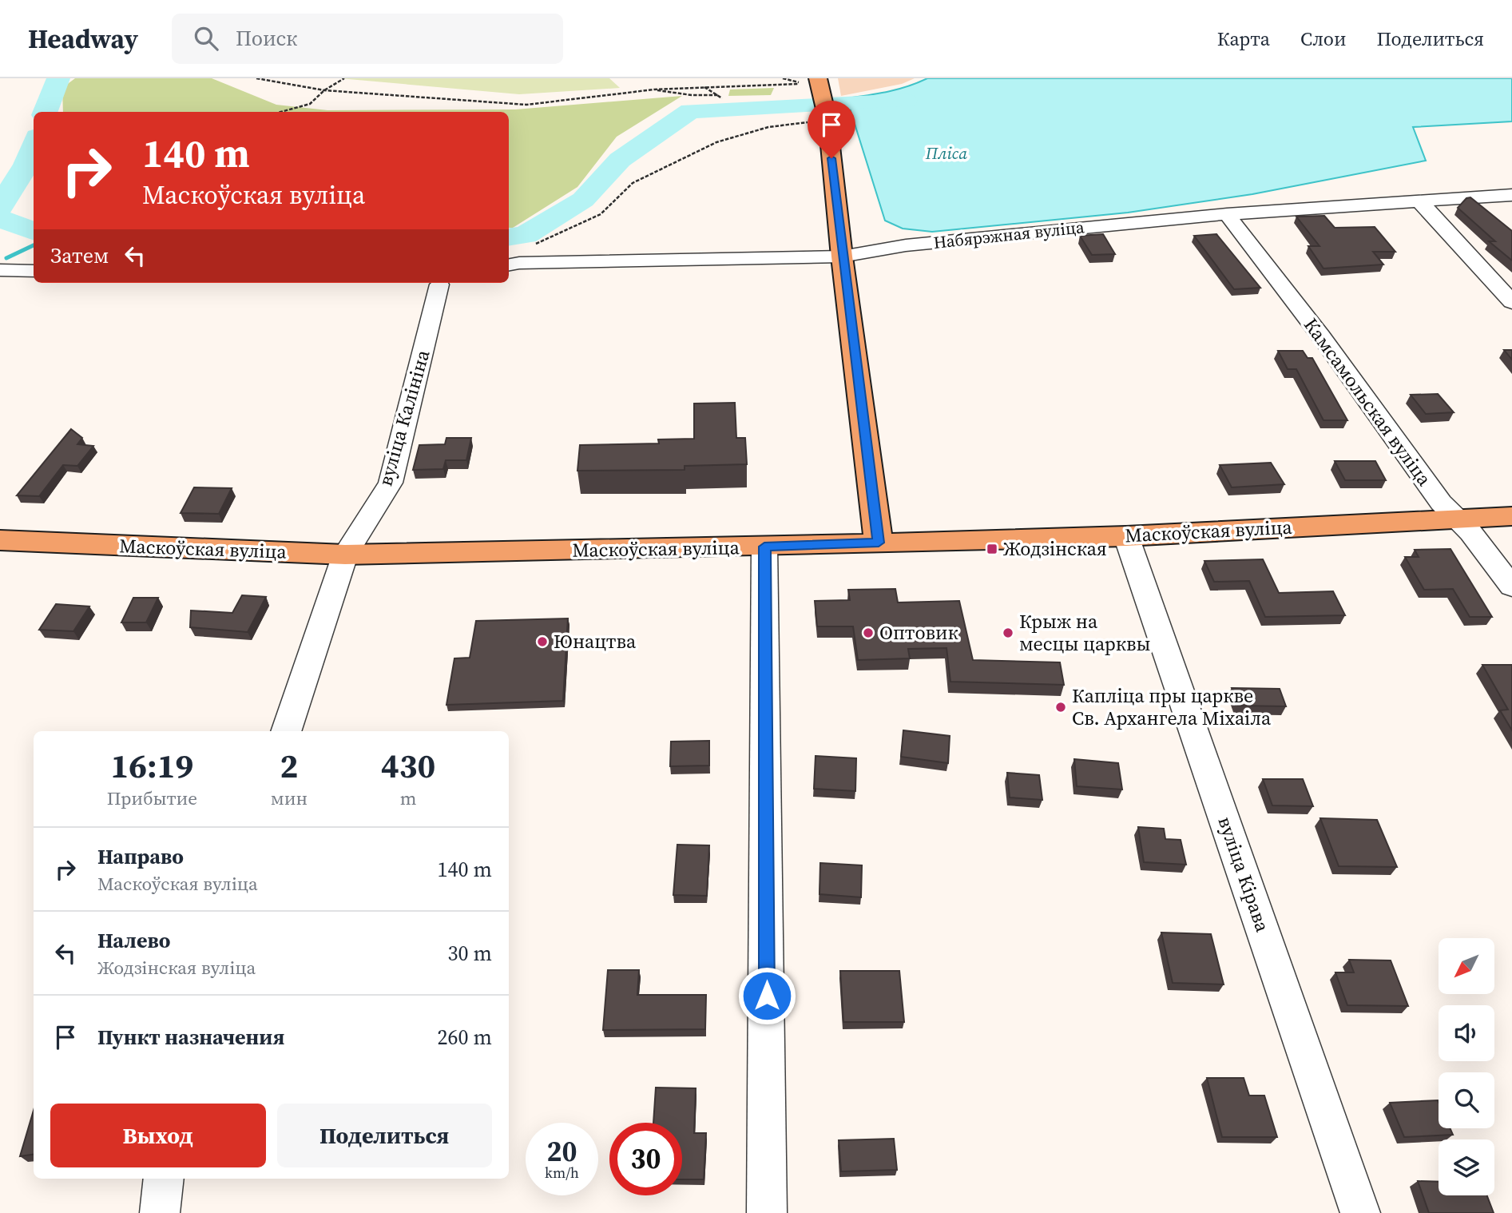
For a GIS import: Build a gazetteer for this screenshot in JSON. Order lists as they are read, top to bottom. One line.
{"streets":{"main road":["Маскоўская вуліца"],"street":["Набярэжная вуліца","Камсамольская вуліца","вуліца Калініна","вуліца Кірава"]},"crossings":[["Набярэжная вуліца","Камсамольская вуліца"],["Камсамольская вуліца","Маскоўская вуліца"],["вуліца Калініна","Маскоўская вуліца"],["Маскоўская вуліца","вуліца Кірава"]],"water":["Пліса"],"places":{"transit":["Жодзінская"],"other":["Оптовик","Крыж на месцы царквы","Юнацтва","Капліца пры царкве Св. Архангела Міхаіла"]},"north":"bottom left","page":{"header":"Headway","search":"Поиск","nav":["Карта","Слои","Поделиться"],"turn":["140 m","Маскоўская вуліца"],"then":"Затем","eta":["16:19","Прибытие","2","мин","430","m"],"list":[{"name":"Направо","note":"Маскоўская вуліца","value":"140 m"},{"name":"Налево","note":"Жодзінская вуліца","value":"30 m"},{"name":"Пункт назначения","value":"260 m"}],"buttons":["Выход","Поделиться"],"speed":"20 km/h","limit":"30"}}
